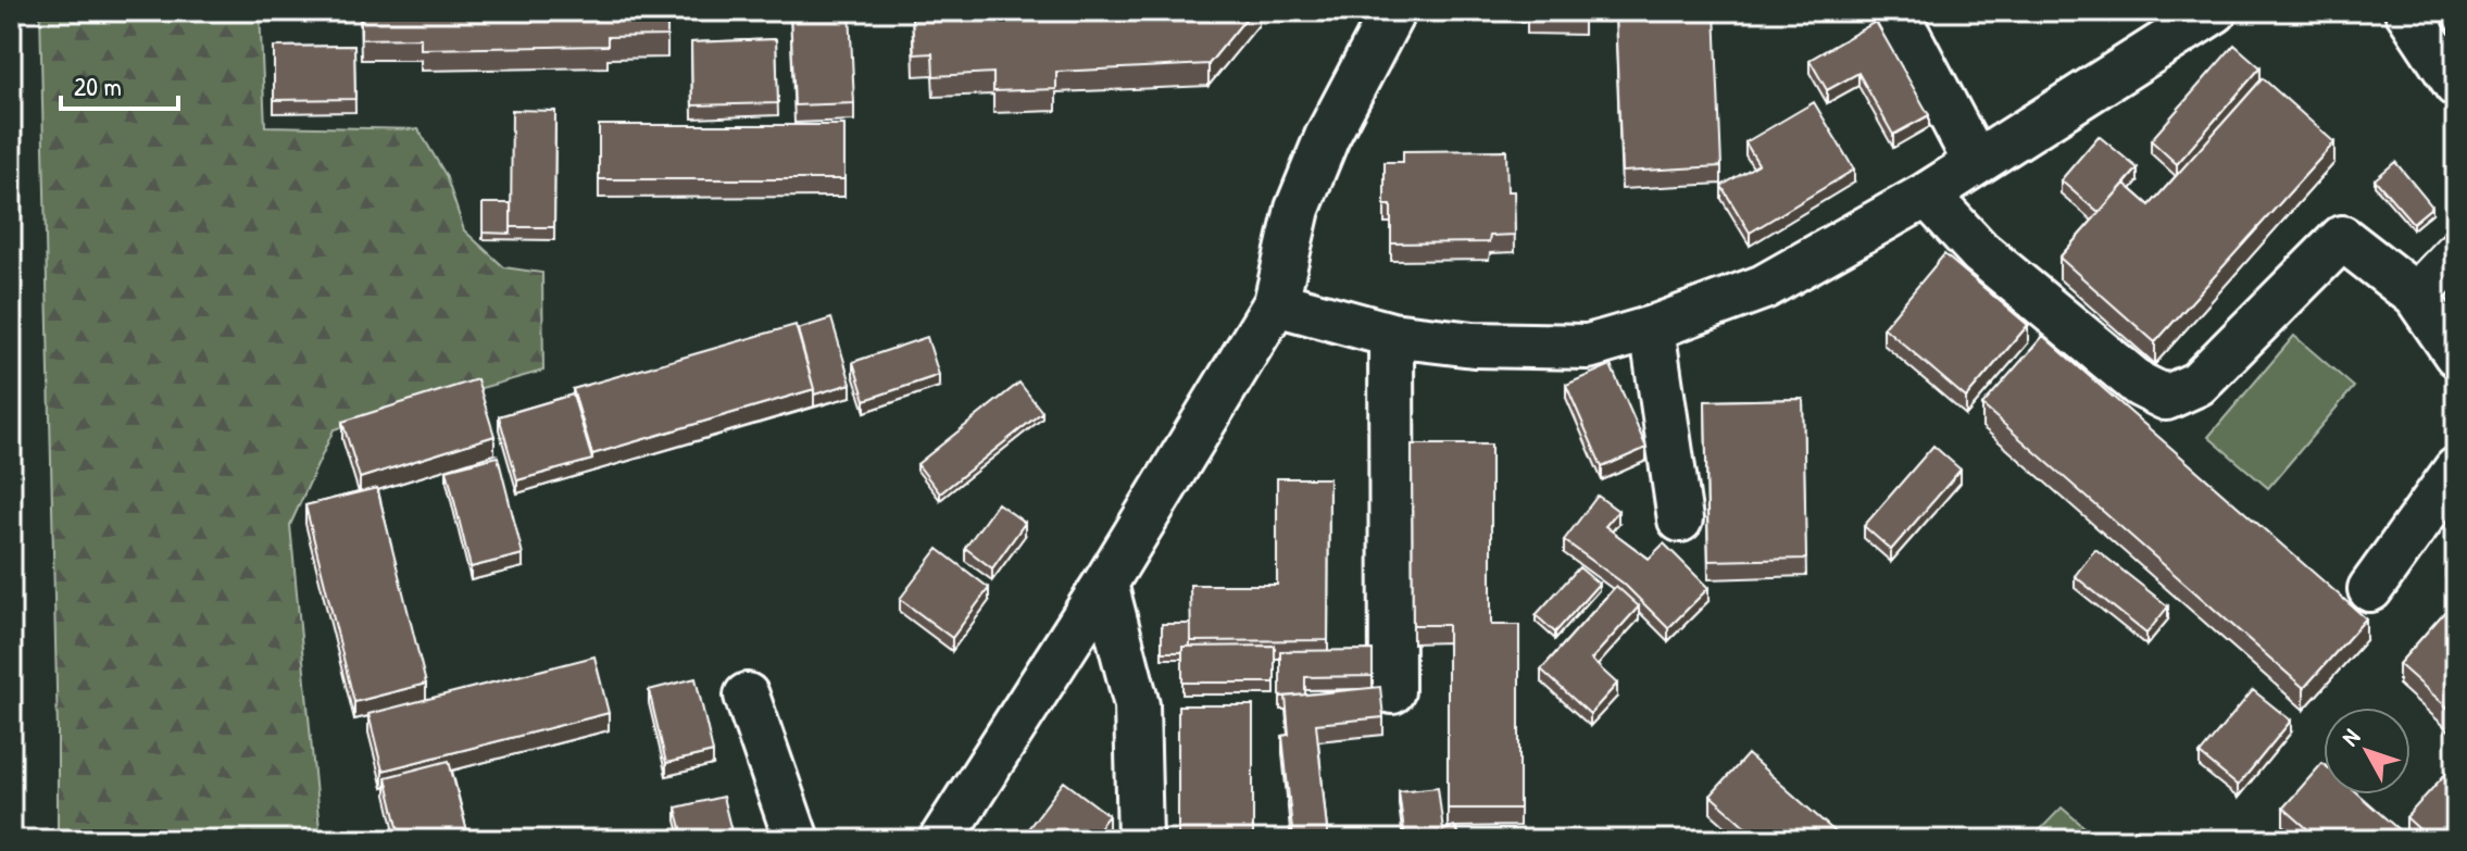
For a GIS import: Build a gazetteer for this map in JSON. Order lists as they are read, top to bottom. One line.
{"scale_bar":"20 m","north":"top left"}
